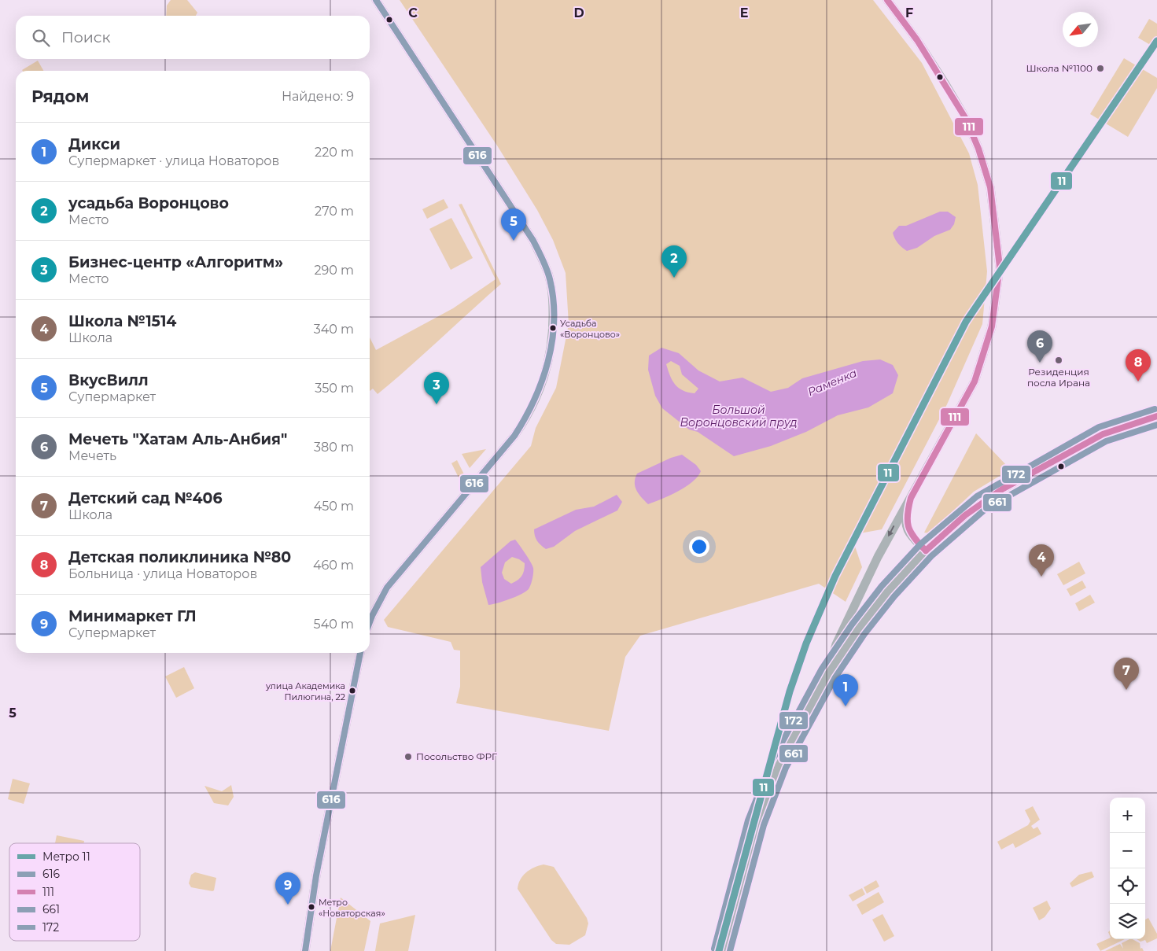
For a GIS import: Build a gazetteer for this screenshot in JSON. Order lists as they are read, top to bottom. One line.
{"water":["Раменка","Большой Воронцовский пруд"],"places":["Школа №1100","Усадьба «Воронцово»","Резиденция посла Ирана","улица Академика Пилюгина, 22","Посольство ФРГ","Метро «Новаторская»"],"lines":["transit line 616","transit line 111","metro line 11","transit line 172","transit line 661"],"legend":["Метро 11","616","111","661","172"],"north":"bottom left","page":{"search":"Поиск","heading":["Рядом","Найдено: 9"],"list":[{"mark":"1","name":"Дикси","note":"Супермаркет · улица Новаторов","value":"220 m"},{"mark":"2","name":"усадьба Воронцово","note":"Место","value":"270 m"},{"mark":"3","name":"Бизнес-центр «Алгоритм»","note":"Место","value":"290 m"},{"mark":"4","name":"Школа №1514","note":"Школа","value":"340 m"},{"mark":"5","name":"ВкусВилл","note":"Супермаркет","value":"350 m"},{"mark":"6","name":"Мечеть \"Хатам Аль-Анбия\"","note":"Мечеть","value":"380 m"},{"mark":"7","name":"Детский сад №406","note":"Школа","value":"450 m"},{"mark":"8","name":"Детская поликлиника №80","note":"Больница · улица Новаторов","value":"460 m"},{"mark":"9","name":"Минимаркет ГЛ","note":"Супермаркет","value":"540 m"}],"pins":["5","2","6","8","3","4","7","1","9"],"map_buttons":["+","−"]},"grid":{"columns":["C","D","E","F"],"rows":["5"]}}
